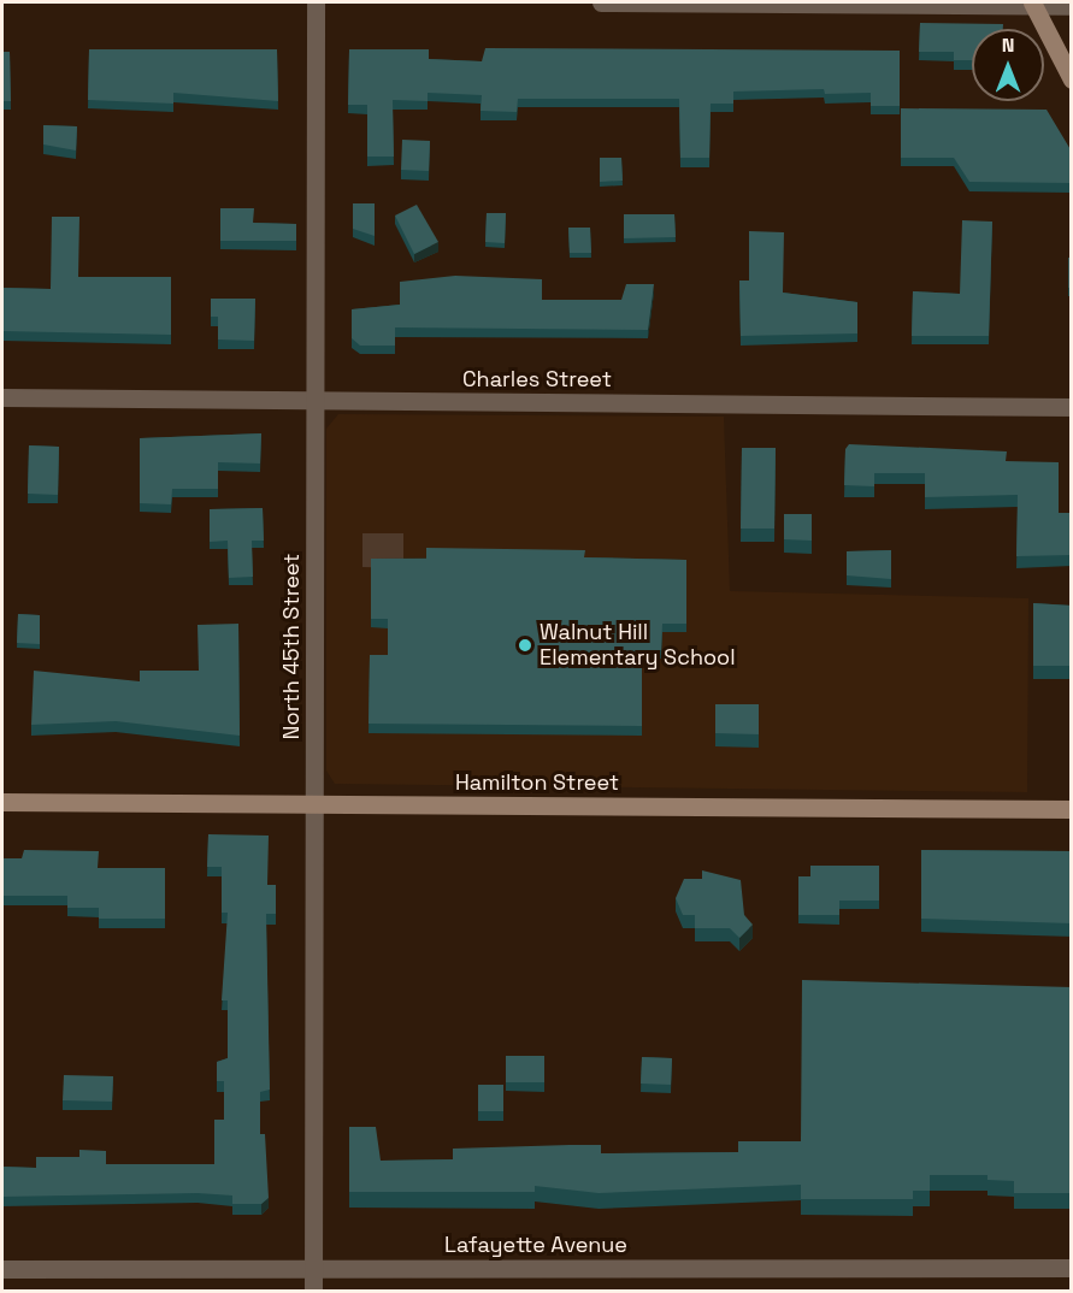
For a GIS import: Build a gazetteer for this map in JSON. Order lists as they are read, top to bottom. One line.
{"streets":{"main road":["Hamilton Street"],"street":["Charles Street","North 45th Street","Lafayette Avenue"]},"crossings":[["Charles Street","North 45th Street"],["North 45th Street","Hamilton Street"],["North 45th Street","Lafayette Avenue"]],"places":["Walnut Hill Elementary School"],"north":"top"}
